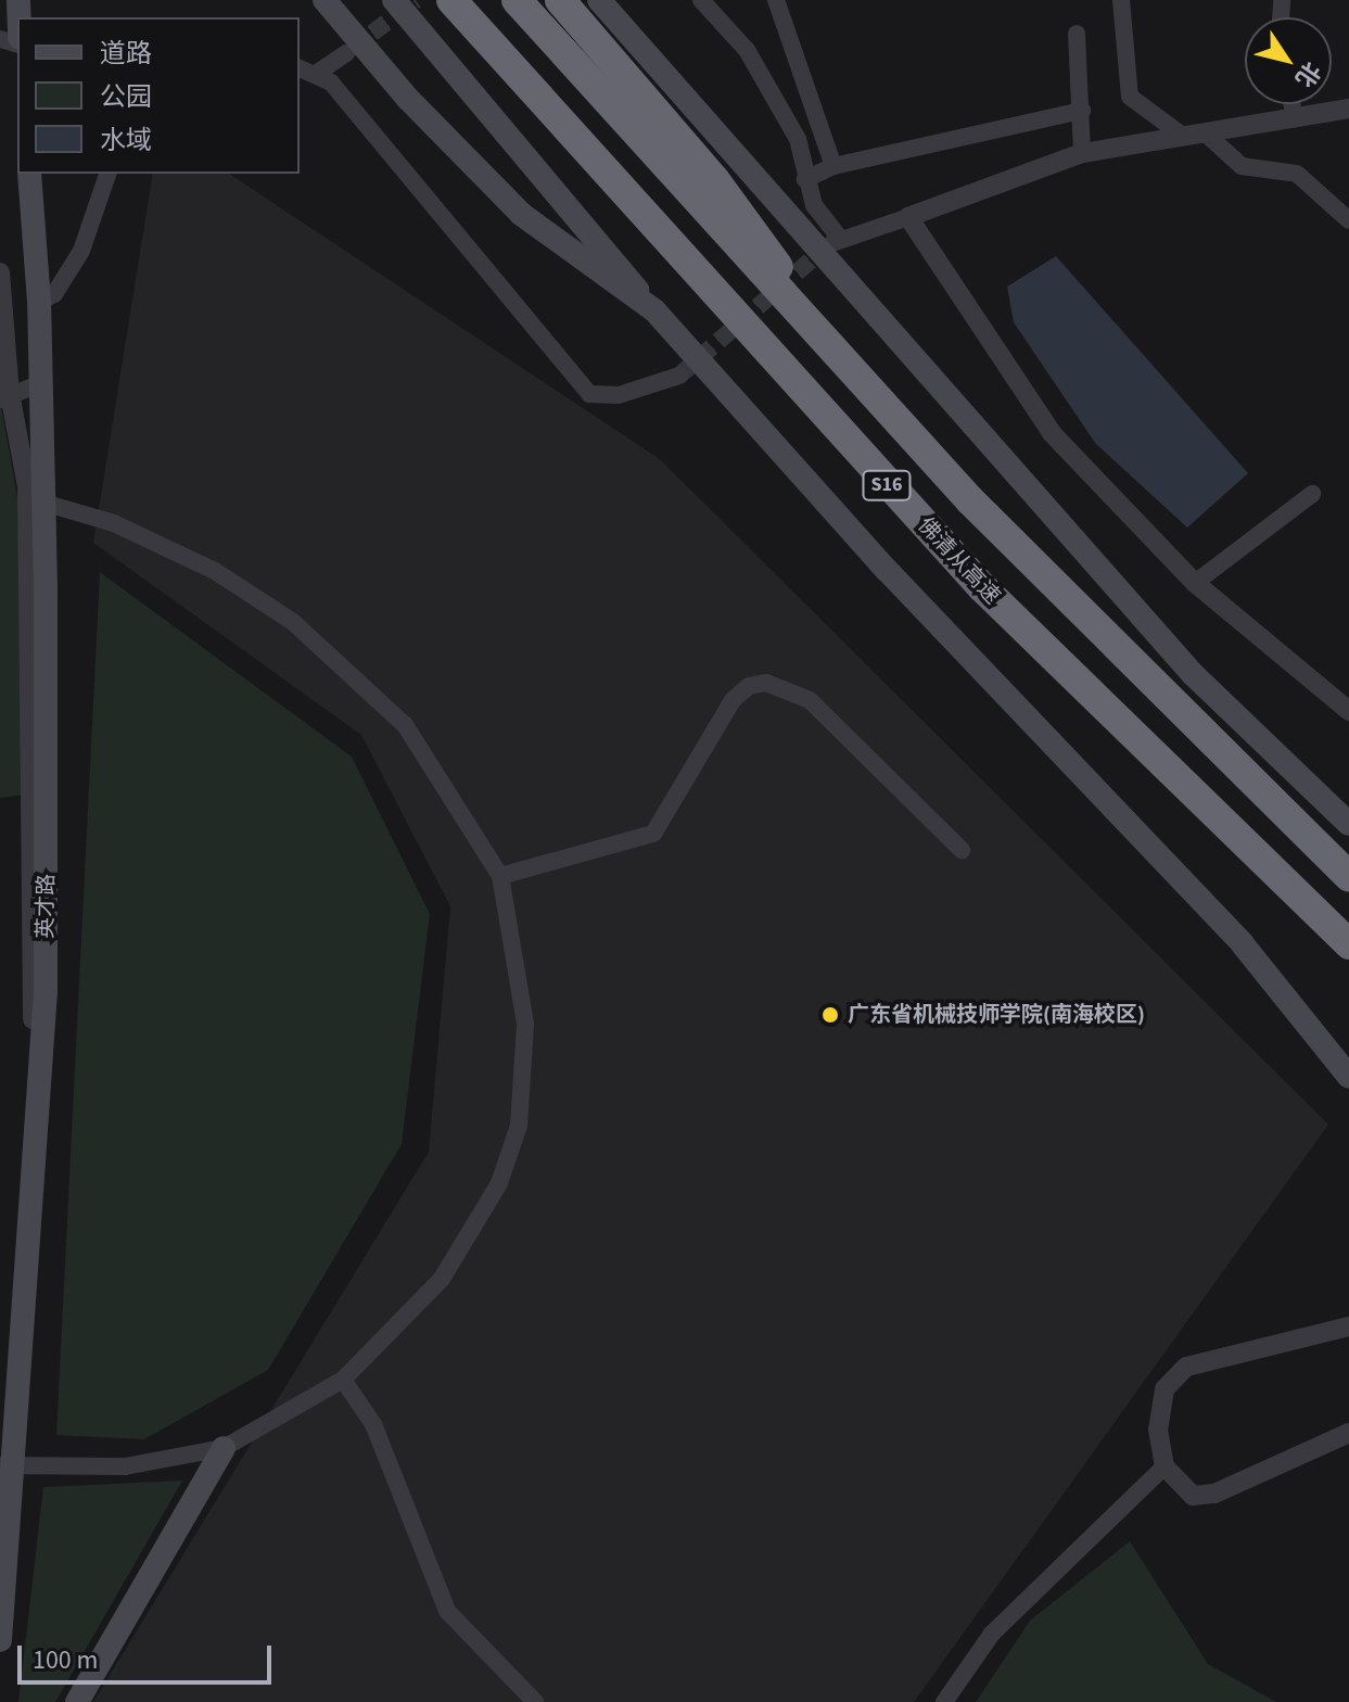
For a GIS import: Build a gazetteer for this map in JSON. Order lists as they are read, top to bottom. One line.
{"streets":{"highway":["S16","佛清从高速"],"main road":["英才路"]},"places":["广东省机械技师学院(南海校区)"],"legend":["道路","公园","水域"],"scale_bar":"100 m","north":"bottom right"}
